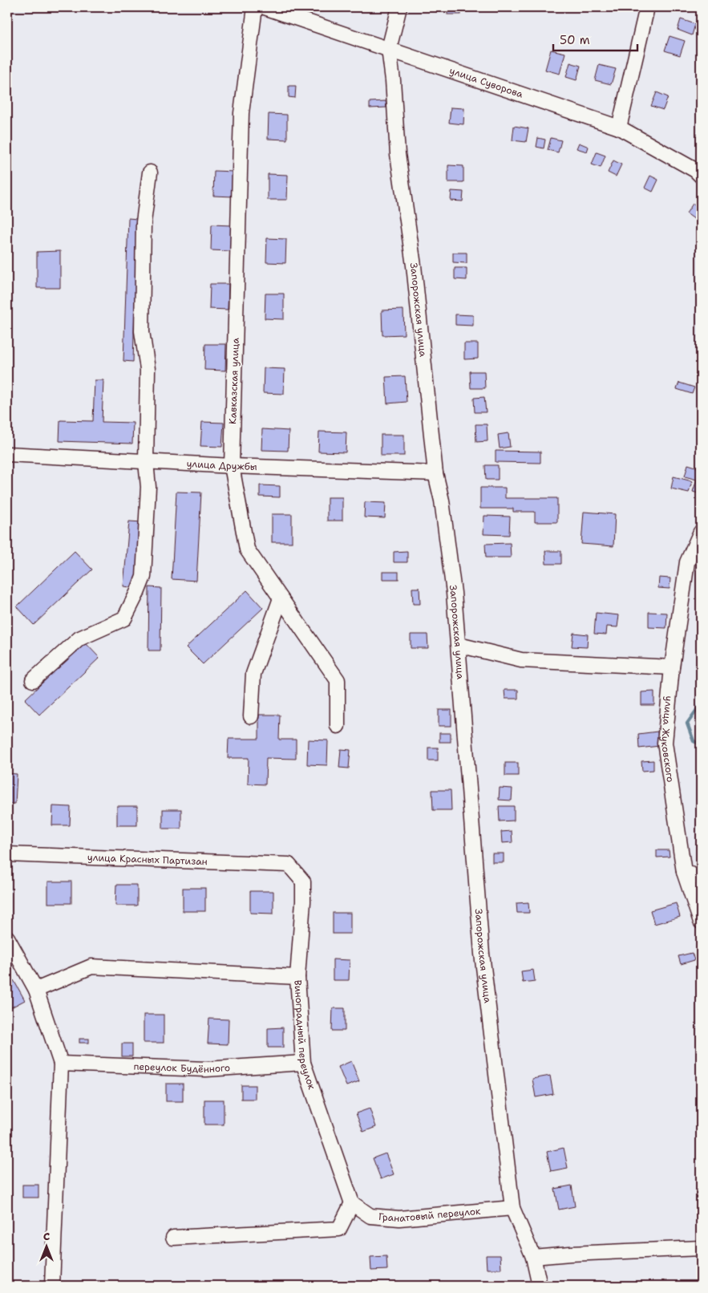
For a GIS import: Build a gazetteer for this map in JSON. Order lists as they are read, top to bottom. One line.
{"streets":{"street":["улица Суворова","Запорожская улица","Кавказская улица","улица Дружбы","улица Жуковского","улица Красных Партизан","Виноградный переулок","переулок Будённого","Гранатовый переулок"]},"crossings":[["улица Суворова","Запорожская улица"],["Запорожская улица","улица Дружбы"],["Запорожская улица","Гранатовый переулок"],["Кавказская улица","улица Дружбы"],["улица Красных Партизан","Виноградный переулок"],["Виноградный переулок","переулок Будённого"],["Виноградный переулок","Гранатовый переулок"]],"scale_bar":"50 m","north":"top"}
